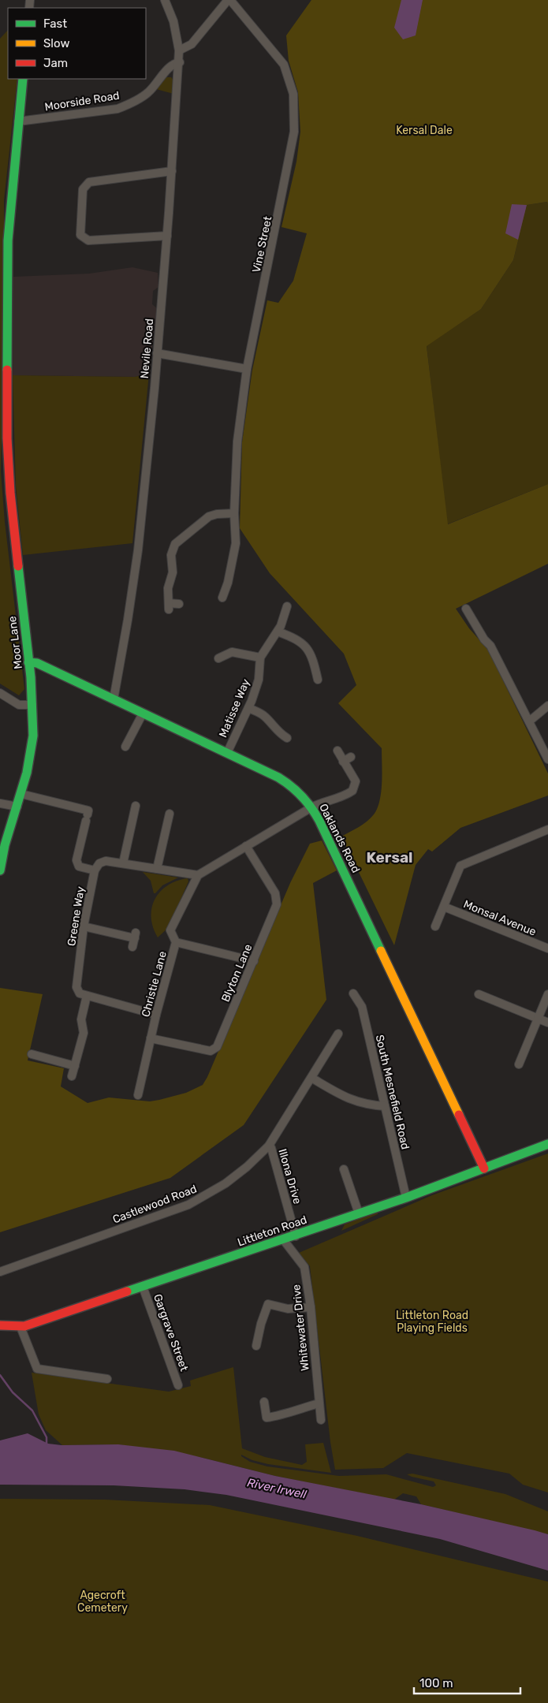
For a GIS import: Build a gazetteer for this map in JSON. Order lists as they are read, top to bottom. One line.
{"streets":{"street":["Moorside Road","Vine Street","Nevile Road","Moor Lane","Matisse Way","Oaklands Road","Greene Way","Monsal Avenue","Blyton Lane","Christie Lane","South Mesnefield Road","Illona Drive","Castlewood Road","Littleton Road","Whitewater Drive","Gargrave Street"]},"crossings":[["Moorside Road","Nevile Road"],["Moorside Road","Moor Lane"],["Nevile Road","Oaklands Road"],["Moor Lane","Oaklands Road"],["Matisse Way","Oaklands Road"],["Oaklands Road","Littleton Road"],["Blyton Lane","Christie Lane"],["South Mesnefield Road","Littleton Road"],["Illona Drive","Castlewood Road"],["Illona Drive","Littleton Road"],["Littleton Road","Whitewater Drive"],["Littleton Road","Gargrave Street"]],"districts":["Kersal"],"water":["River Irwell"],"parks":["Kersal Dale","Littleton Road Playing Fields","Agecroft Cemetery"],"legend":["Fast","Slow","Jam"],"scale_bar":"100 m"}
